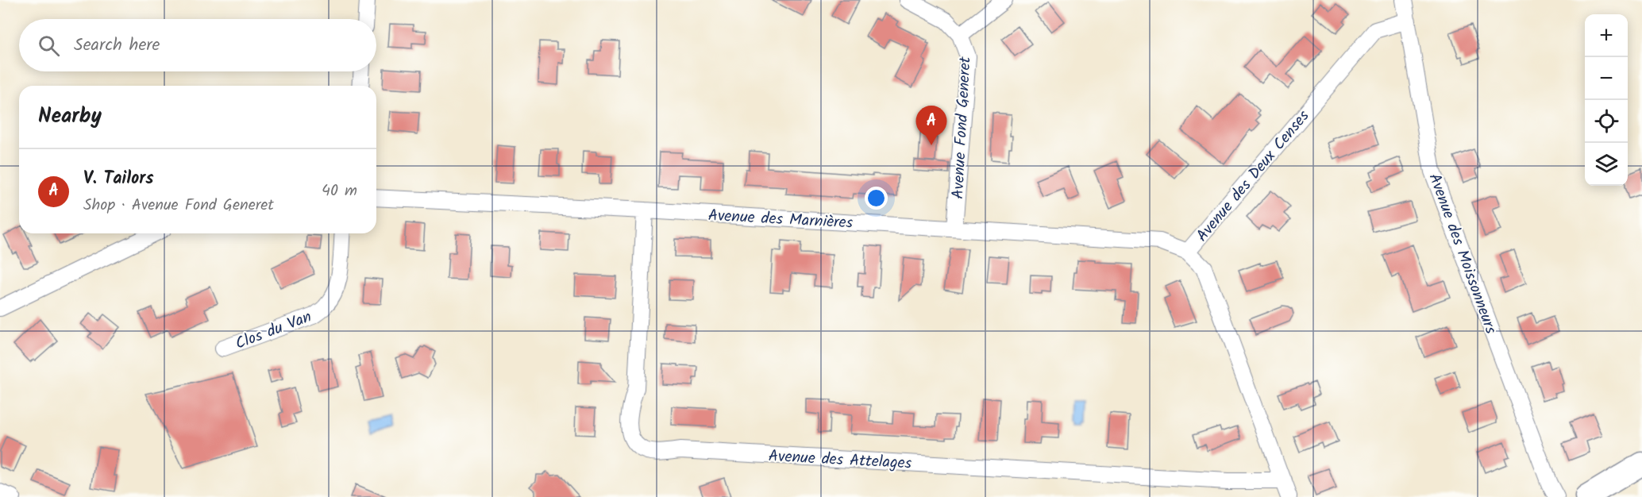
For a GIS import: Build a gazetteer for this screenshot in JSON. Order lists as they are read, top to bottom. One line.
{"streets":{"street":["Avenue Fond Generet","Avenue des Deux Censes","Avenue des Marnières","Avenue des Moissonneurs","Clos du Van","Avenue des Attelages"]},"crossings":[["Avenue Fond Generet","Avenue des Marnières"],["Avenue des Deux Censes","Avenue des Marnières"],["Avenue des Deux Censes","Avenue des Moissonneurs"],["Avenue des Deux Censes","Avenue des Attelages"],["Avenue des Marnières","Avenue des Attelages"]],"page":{"map_buttons":["+","−"],"search":"Search here","heading":"Nearby","pins":"A","list":[{"mark":"A","name":"V. Tailors","note":"Shop · Avenue Fond Generet","value":"40 m"}]}}
